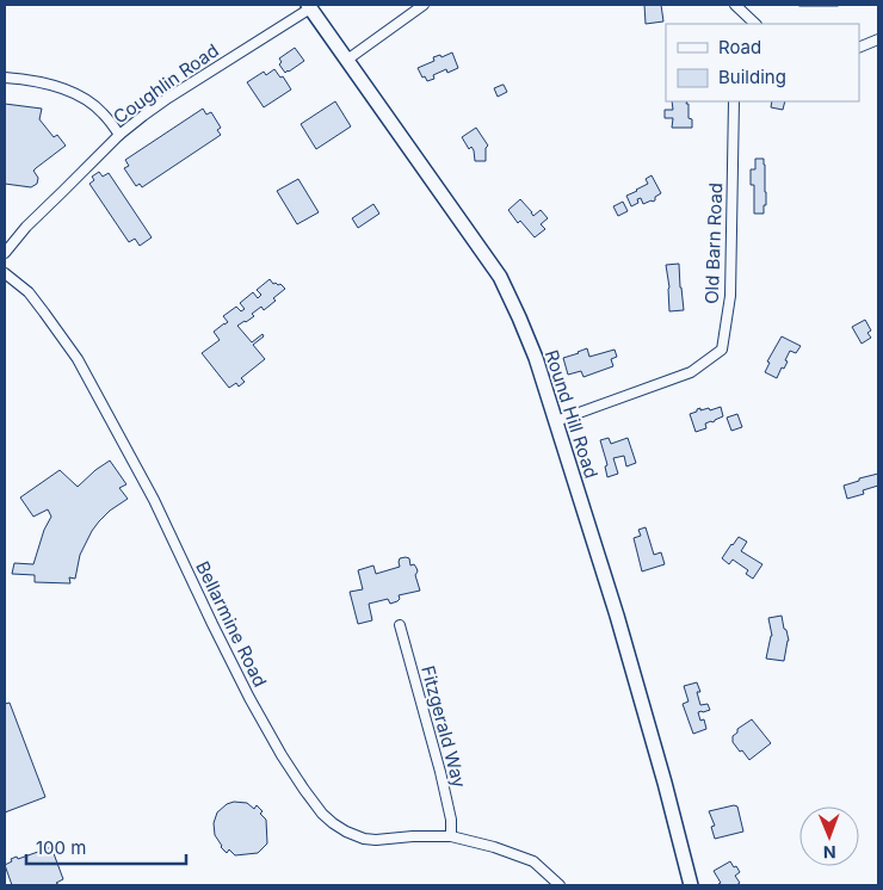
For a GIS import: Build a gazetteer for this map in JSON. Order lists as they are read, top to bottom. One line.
{"streets":{"main road":["Round Hill Road"],"street":["Coughlin Road","Old Barn Road","Bellarmine Road","Fitzgerald Way"]},"crossings":[["Coughlin Road","Round Hill Road"],["Old Barn Road","Round Hill Road"],["Bellarmine Road","Fitzgerald Way"]],"legend":["Road","Building"],"scale_bar":"100 m","north":"bottom"}
